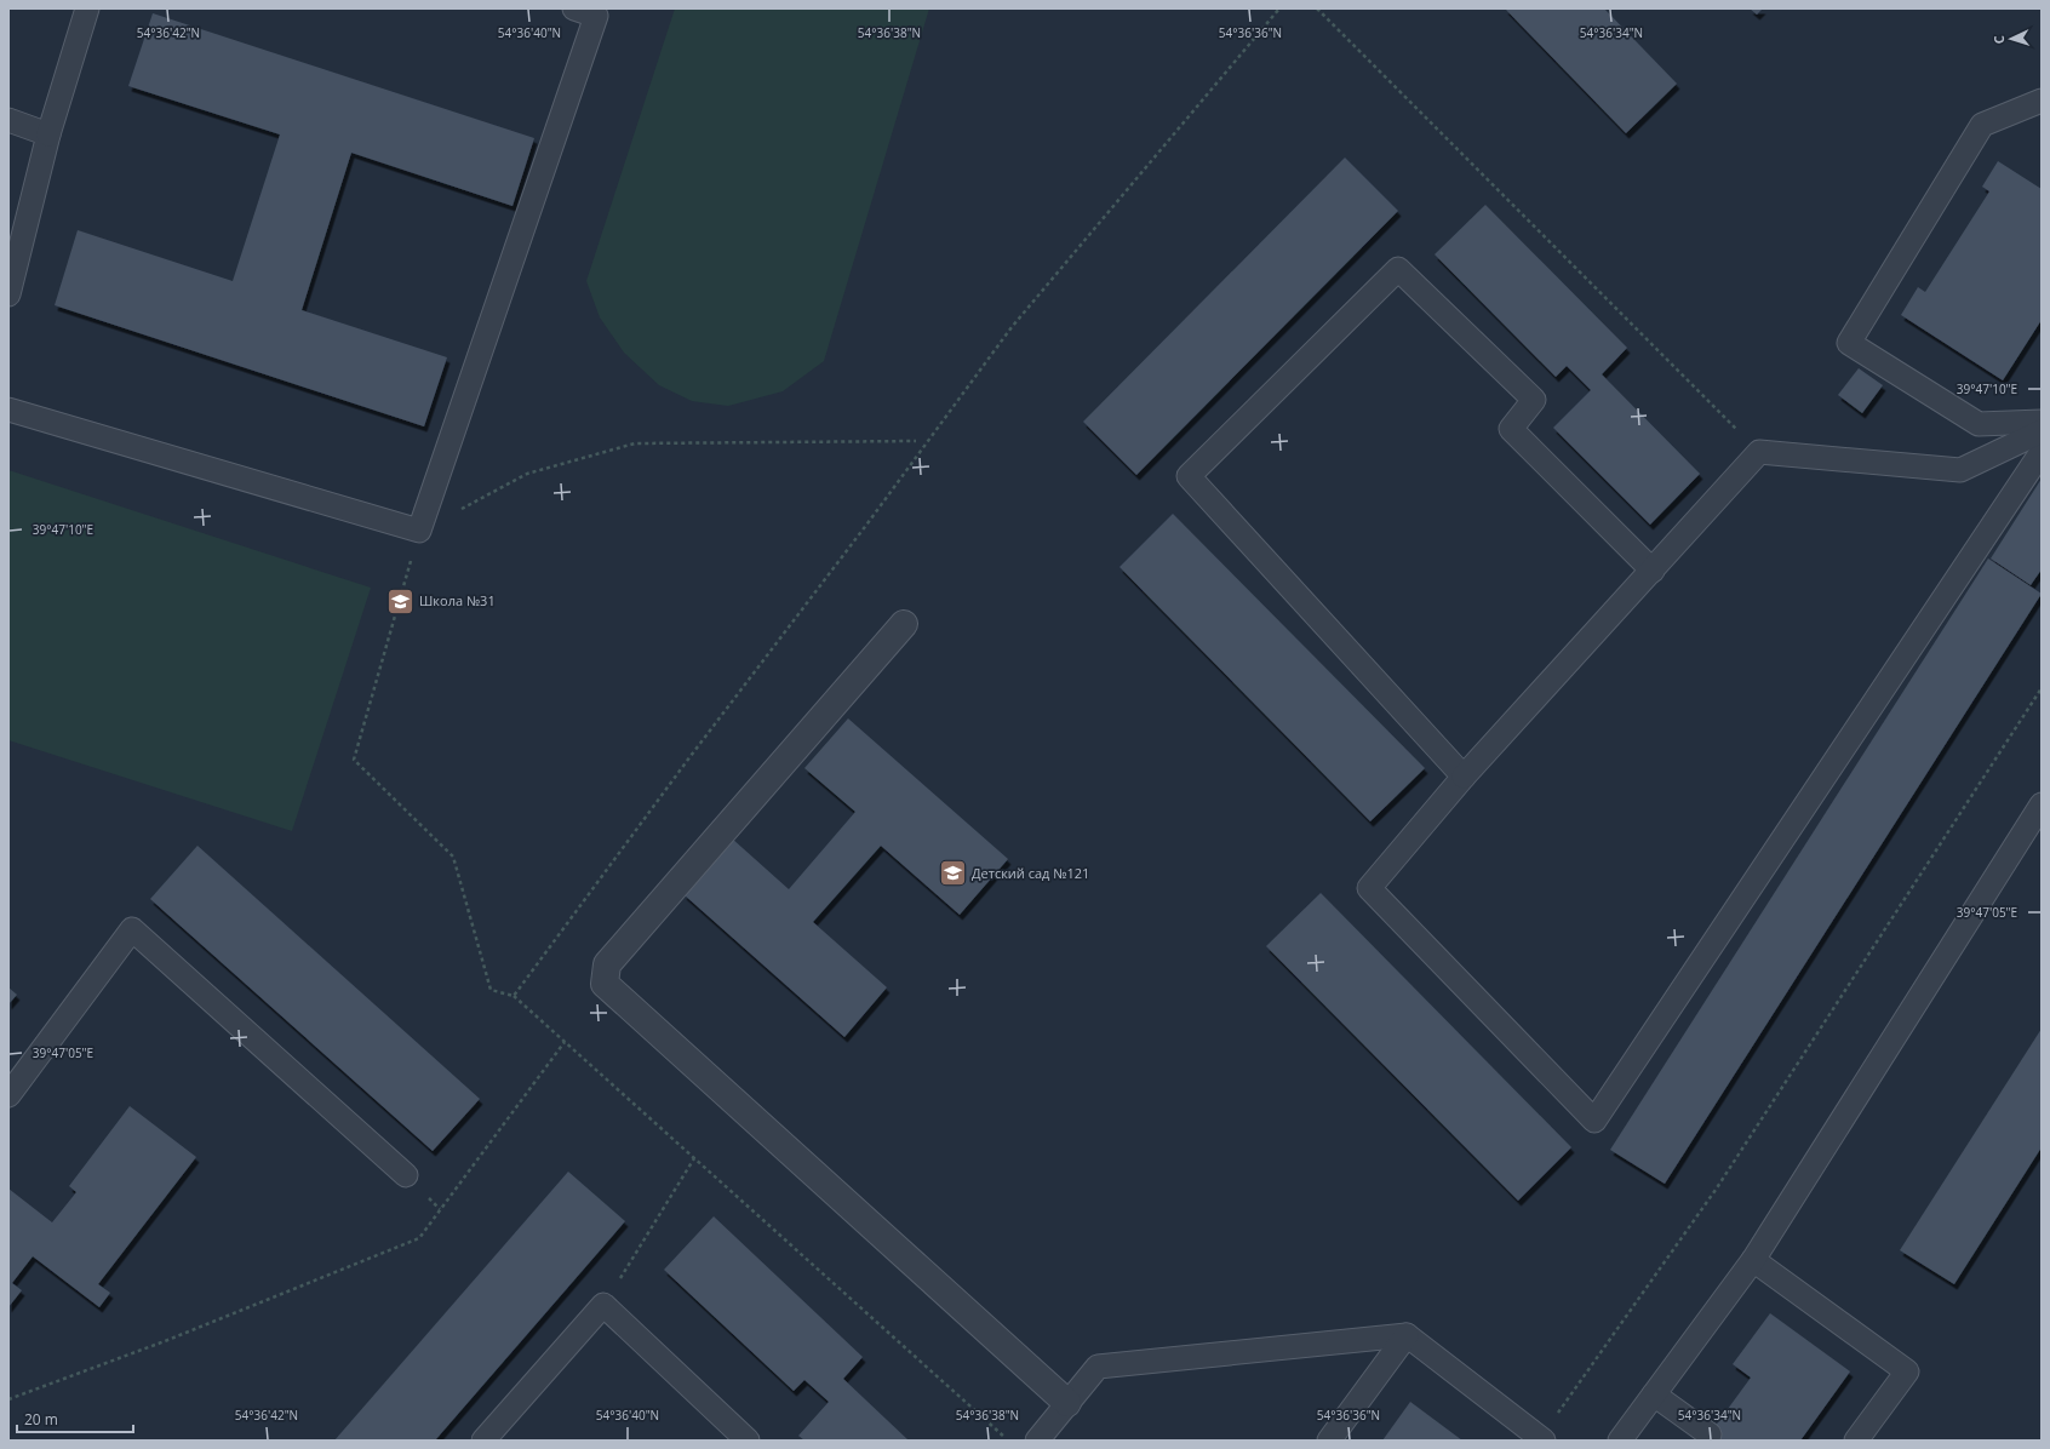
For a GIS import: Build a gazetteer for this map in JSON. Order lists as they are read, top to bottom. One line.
{"places":{"school or university":["Школа №31","Детский сад №121"]},"scale_bar":"20 m","north":"left","coordinates":["54°36'42\"N","54°36'40\"N","54°36'38\"N","54°36'36\"N","54°36'34\"N","39°47'10\"E","39°47'05\"E"]}
